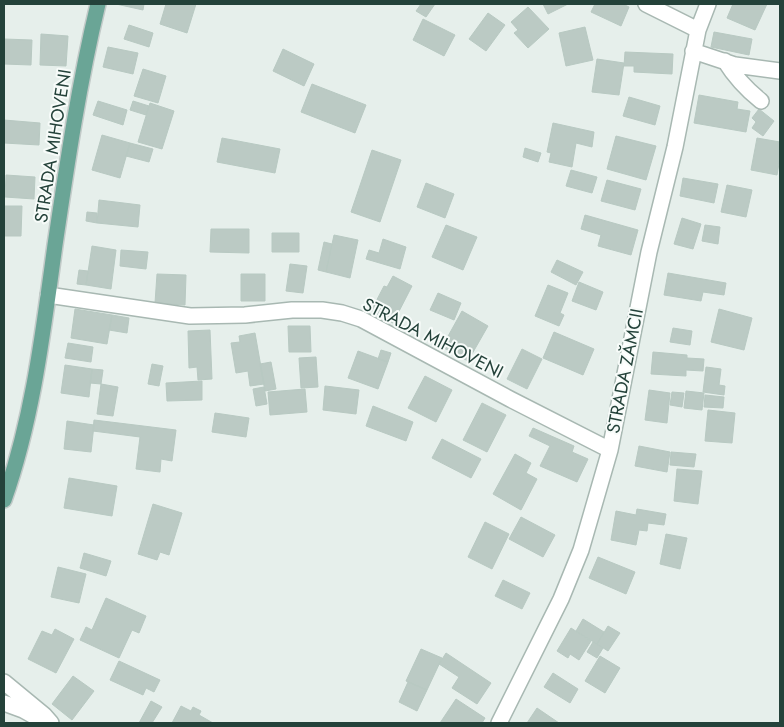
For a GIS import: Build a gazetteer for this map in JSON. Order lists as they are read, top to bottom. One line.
{"streets":{"main road":["STRADA MIHOVENI"],"street":["STRADA ZĂMCII"]},"crossings":[["STRADA MIHOVENI","STRADA ZĂMCII"]]}
